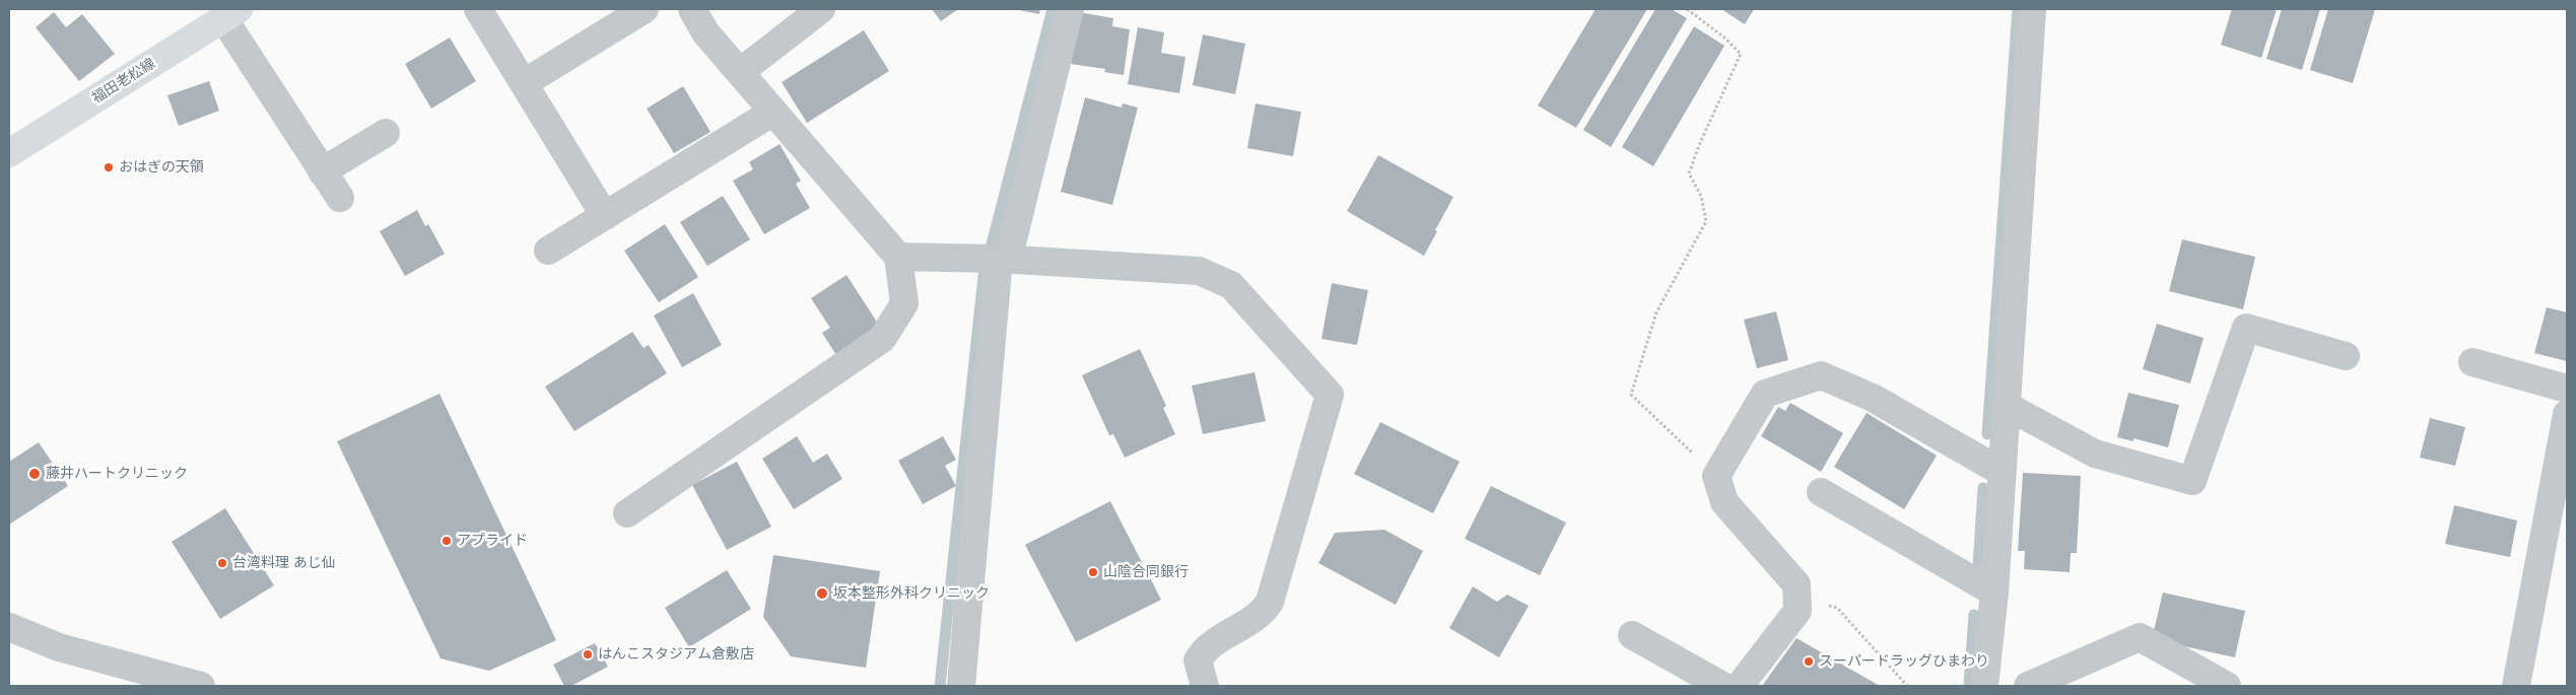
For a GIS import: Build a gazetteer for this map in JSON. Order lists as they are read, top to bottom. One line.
{"streets":{"main road":["福田老松線"]},"places":["おはぎの天領","藤井ハートクリニック","アプライド","台湾料理 あじ仙","山陰合同銀行","坂本整形外科クリニック","はんこスタジアム倉敷店","スーパードラッグひまわり"]}
